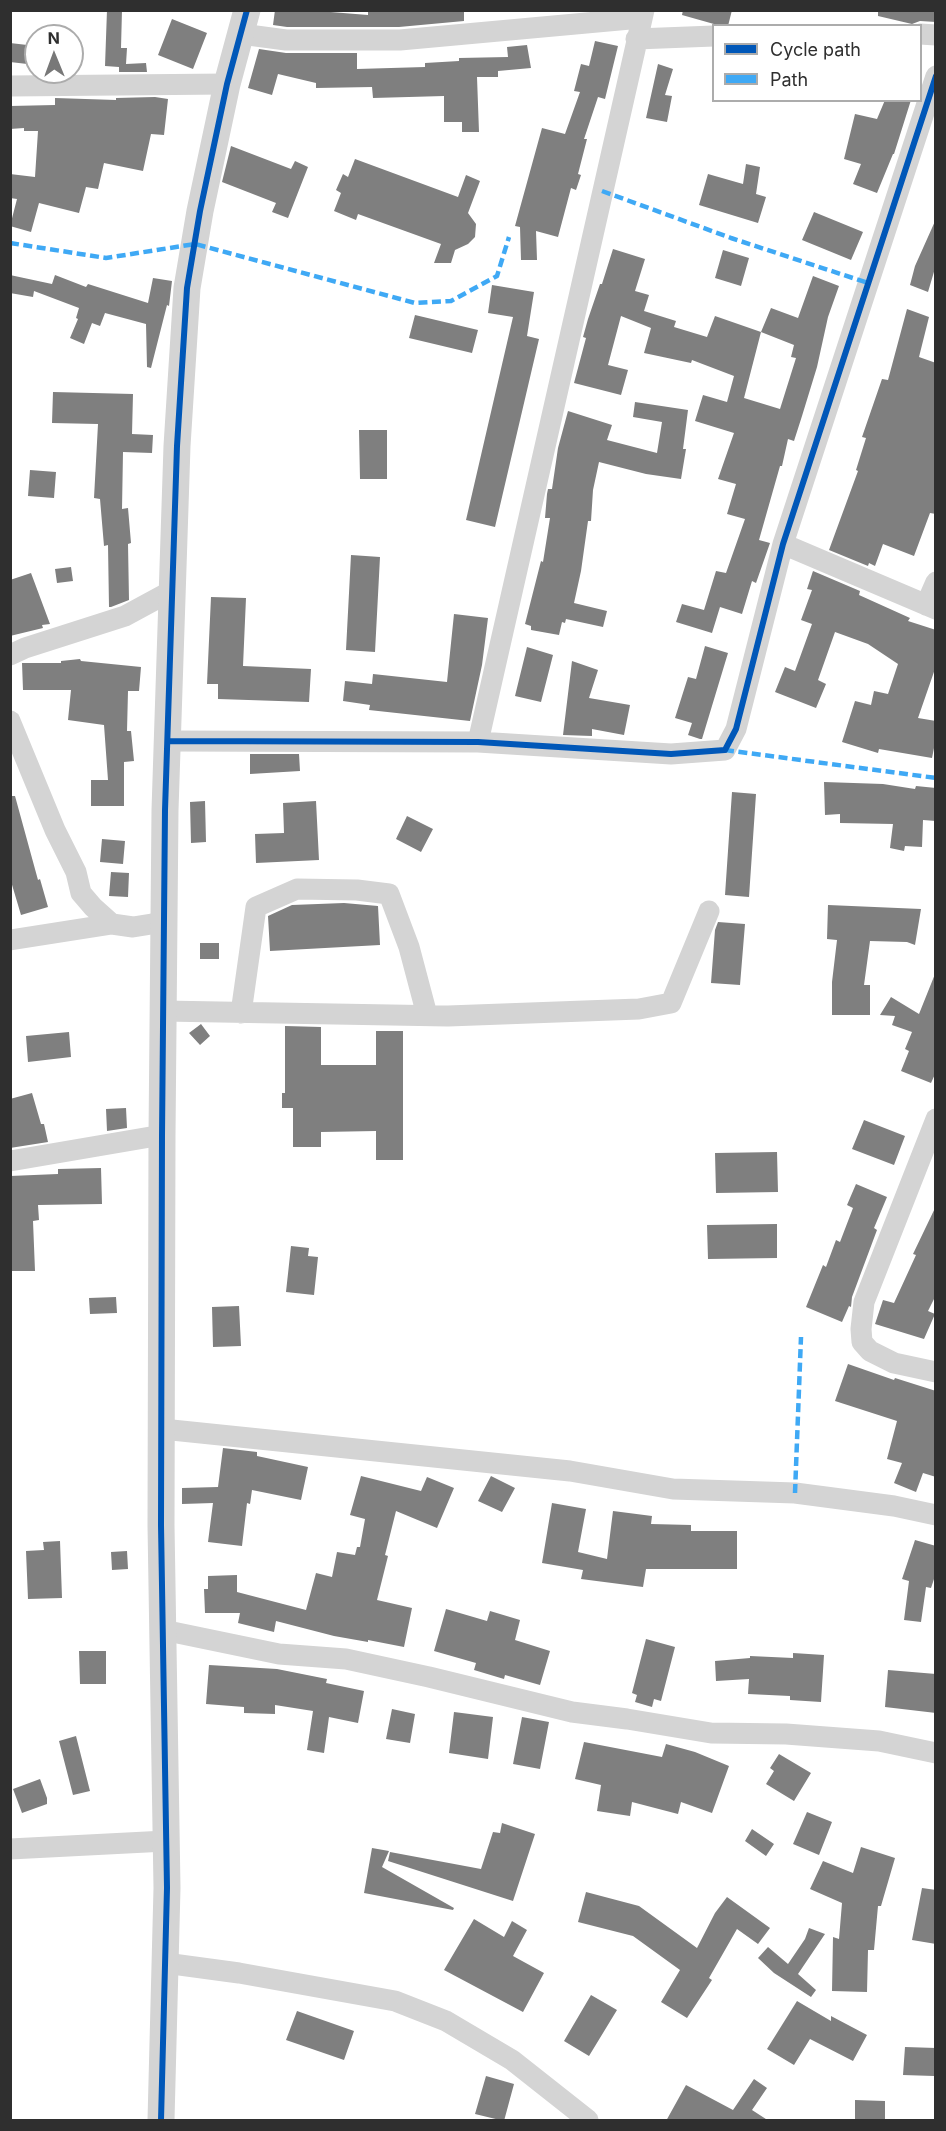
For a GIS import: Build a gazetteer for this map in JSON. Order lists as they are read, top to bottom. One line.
{"legend":["Cycle path","Path"],"north":"top"}
